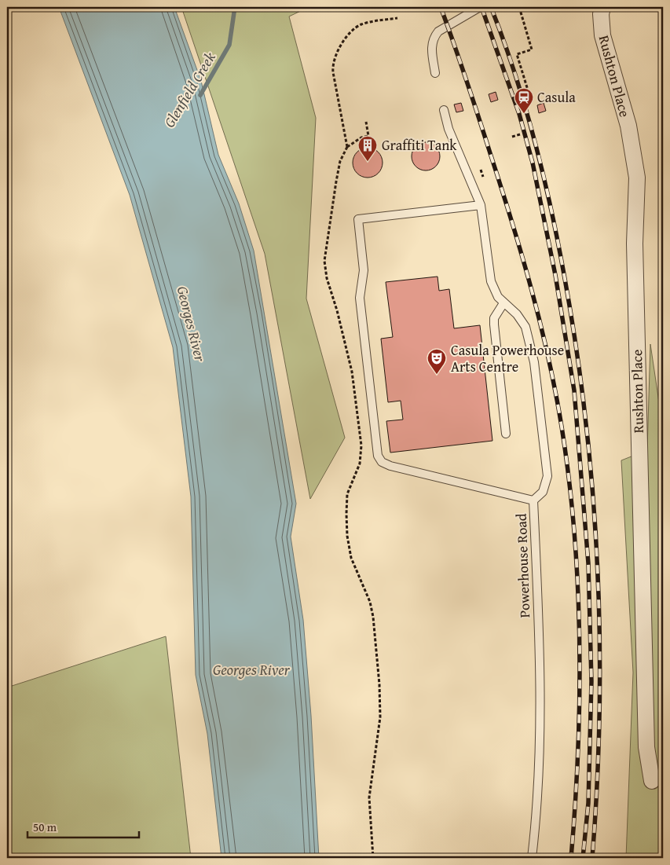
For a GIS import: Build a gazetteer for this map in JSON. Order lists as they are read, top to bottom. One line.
{"streets":{"street":["Rushton Place"],"lane":["Powerhouse Road"]},"water":["Glenfield Creek","Georges River"],"places":{"station":["Casula"],"building":["Graffiti Tank"],"theatre":["Casula Powerhouse Arts Centre"]},"scale_bar":"50 m"}
